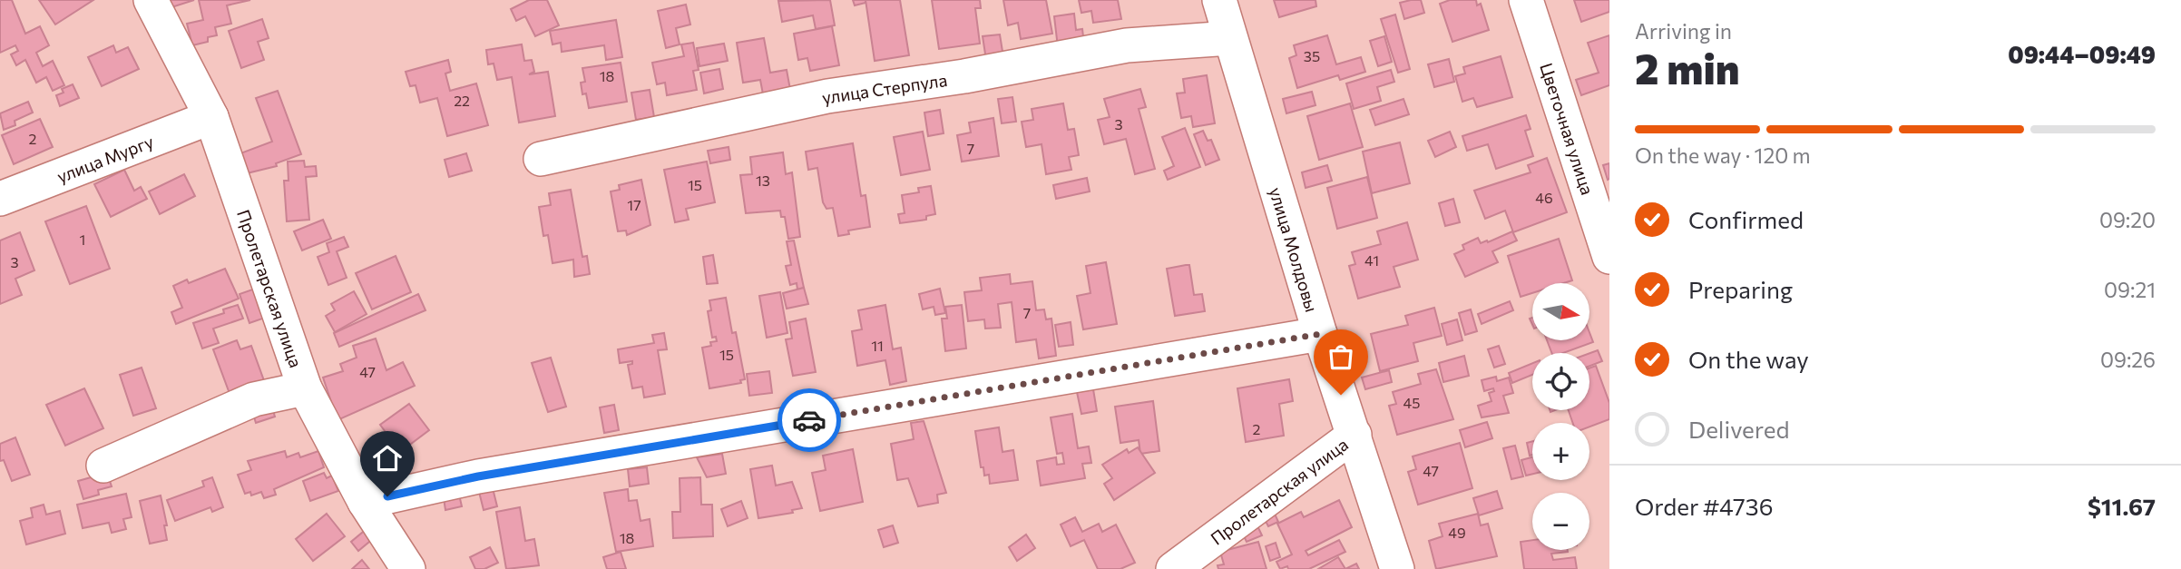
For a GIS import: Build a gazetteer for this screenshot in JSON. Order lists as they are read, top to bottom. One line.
{"streets":{"street":["улица Стерпула","Цветочная улица","улица Мургу","улица Молдовы","Пролетарская улица"]},"crossings":[["улица Стерпула","улица Молдовы"],["улица Мургу","Пролетарская улица"],["улица Молдовы","Пролетарская улица"]],"house_numbers":["35","18","22","3","2","7","13","15","46","17","1","41","3","7","11","15","47","45","2","47","49","18"],"north":"right","page":{"heading":["2 min","Arriving in","09:44–09:49"],"panel":["Order #4736","$11.67"],"bar":"On the way · 120 m","list":[["Confirmed","09:20"],["Preparing","09:21"],["On the way","09:26"],"Delivered"],"map_buttons":["+","−"]}}
